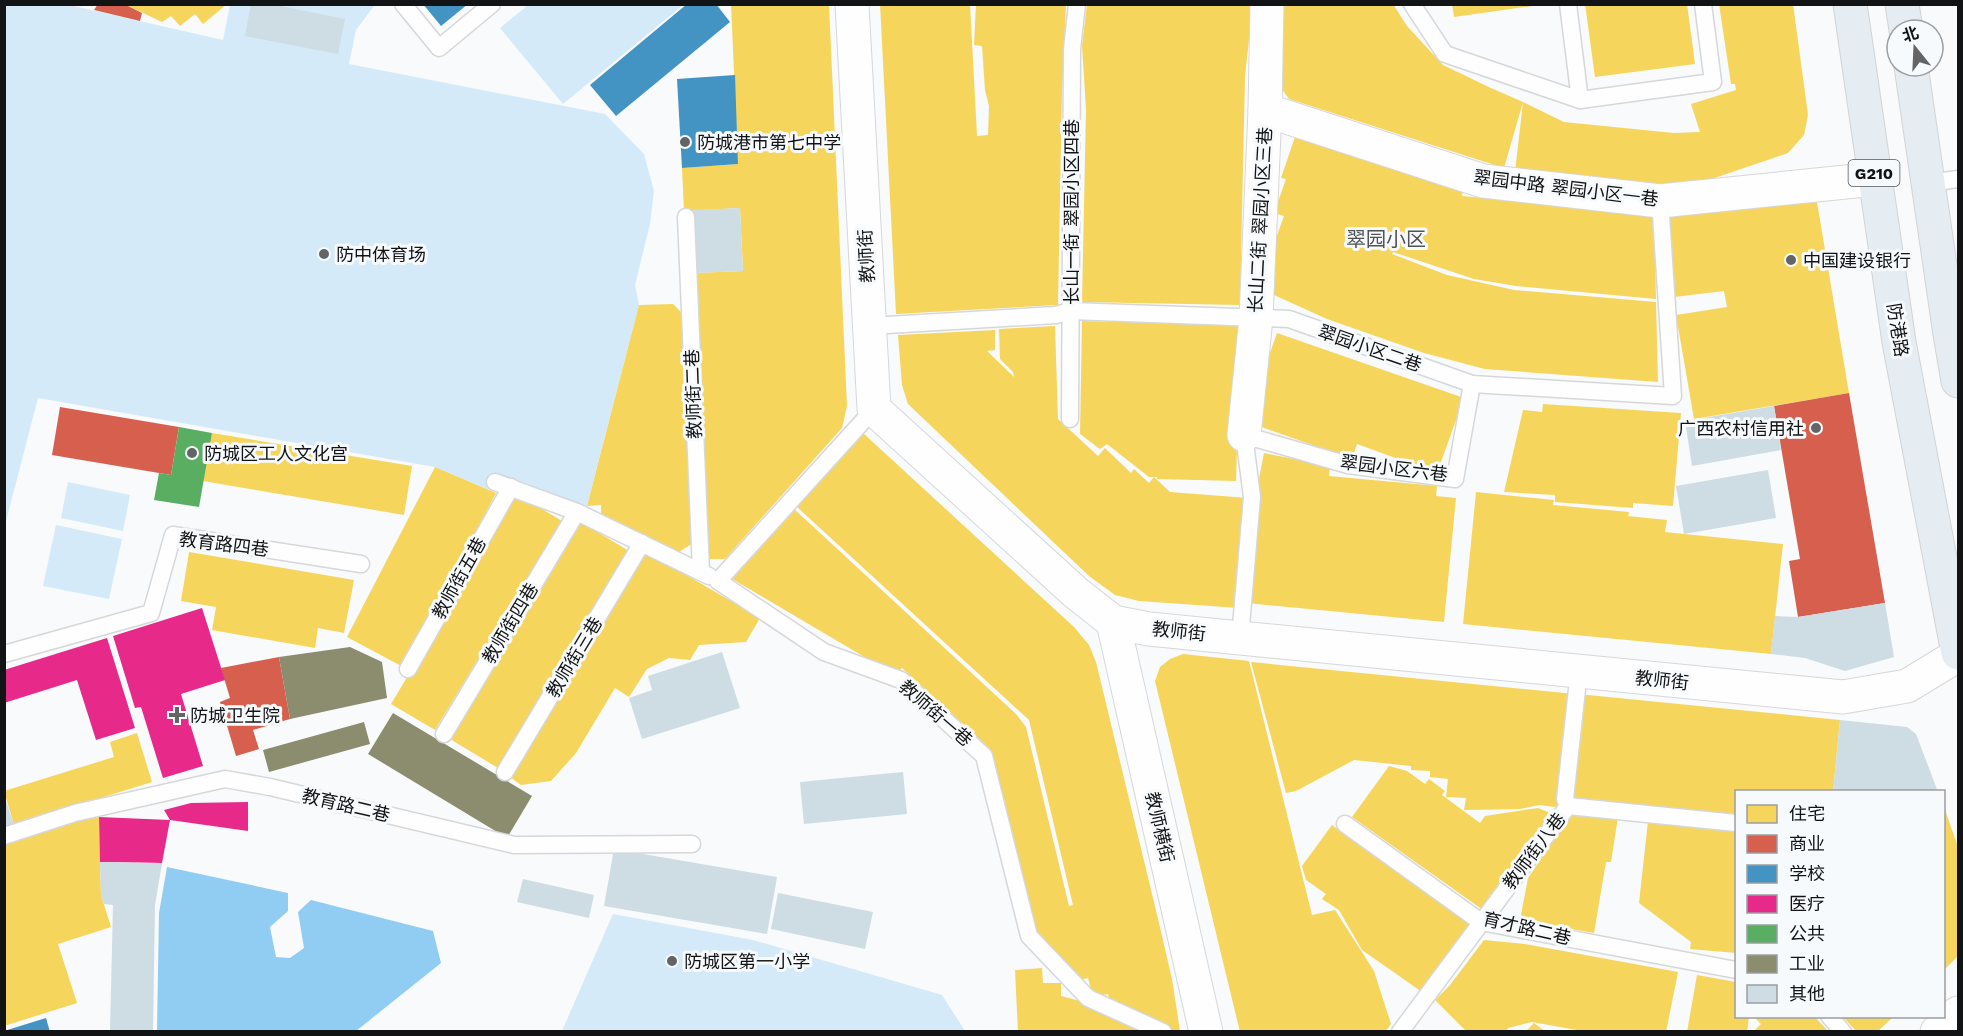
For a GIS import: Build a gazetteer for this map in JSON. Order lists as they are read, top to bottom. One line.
{"streets":{"highway":["G210","防港路"],"street":["翠园中路 翠园小区一巷","长山二街 翠园小区三巷","教师街","教师横街"],"lane":["长山一街 翠园小区四巷","翠园小区二巷","教师街二巷","翠园小区六巷","教育路四巷","教师街五巷","教师街四巷","教师街三巷","教师街一巷","教育路二巷","教师街八巷","育才路二巷"]},"crossings":[["翠园中路 翠园小区一巷","长山二街 翠园小区三巷"],["翠园中路 翠园小区一巷","防港路"],["翠园中路 翠园小区一巷","翠园小区二巷"],["长山一街 翠园小区四巷","翠园小区二巷"],["长山二街 翠园小区三巷","翠园小区二巷"],["长山二街 翠园小区三巷","翠园小区六巷"],["教师街","防港路"],["教师街","翠园小区二巷"],["教师街","教师横街"],["翠园小区二巷","翠园小区六巷"],["教师街二巷","教师街一巷"],["教师街五巷","教师街一巷"],["教师街四巷","教师街一巷"],["教师街三巷","教师街一巷"],["教师街八巷","育才路二巷"]],"districts":["翠园小区"],"places":{"other":["防城港市第七中学","防中体育场","中国建设银行","广西农村信用社","防城区工人文化宫","防城区第一小学"],"health":["防城卫生院"]},"legend":["住宅","商业","学校","医疗","公共","工业","其他"],"north":"top"}
